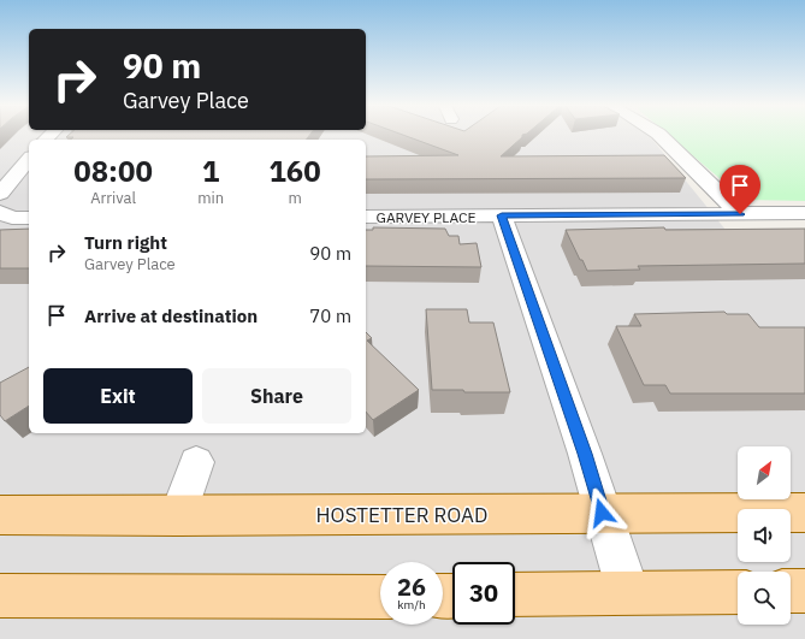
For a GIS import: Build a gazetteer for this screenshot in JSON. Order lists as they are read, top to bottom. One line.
{"streets":{"main road":["HOSTETTER ROAD"],"street":["GARVEY PLACE"]},"north":"top right","page":{"turn":["90 m","Garvey Place"],"eta":["08:00","Arrival","1","min","160","m"],"list":[{"name":"Turn right","note":"Garvey Place","value":"90 m"},{"name":"Arrive at destination","value":"70 m"}],"buttons":["Exit","Share"],"speed":"26 km/h","limit":"30"}}
